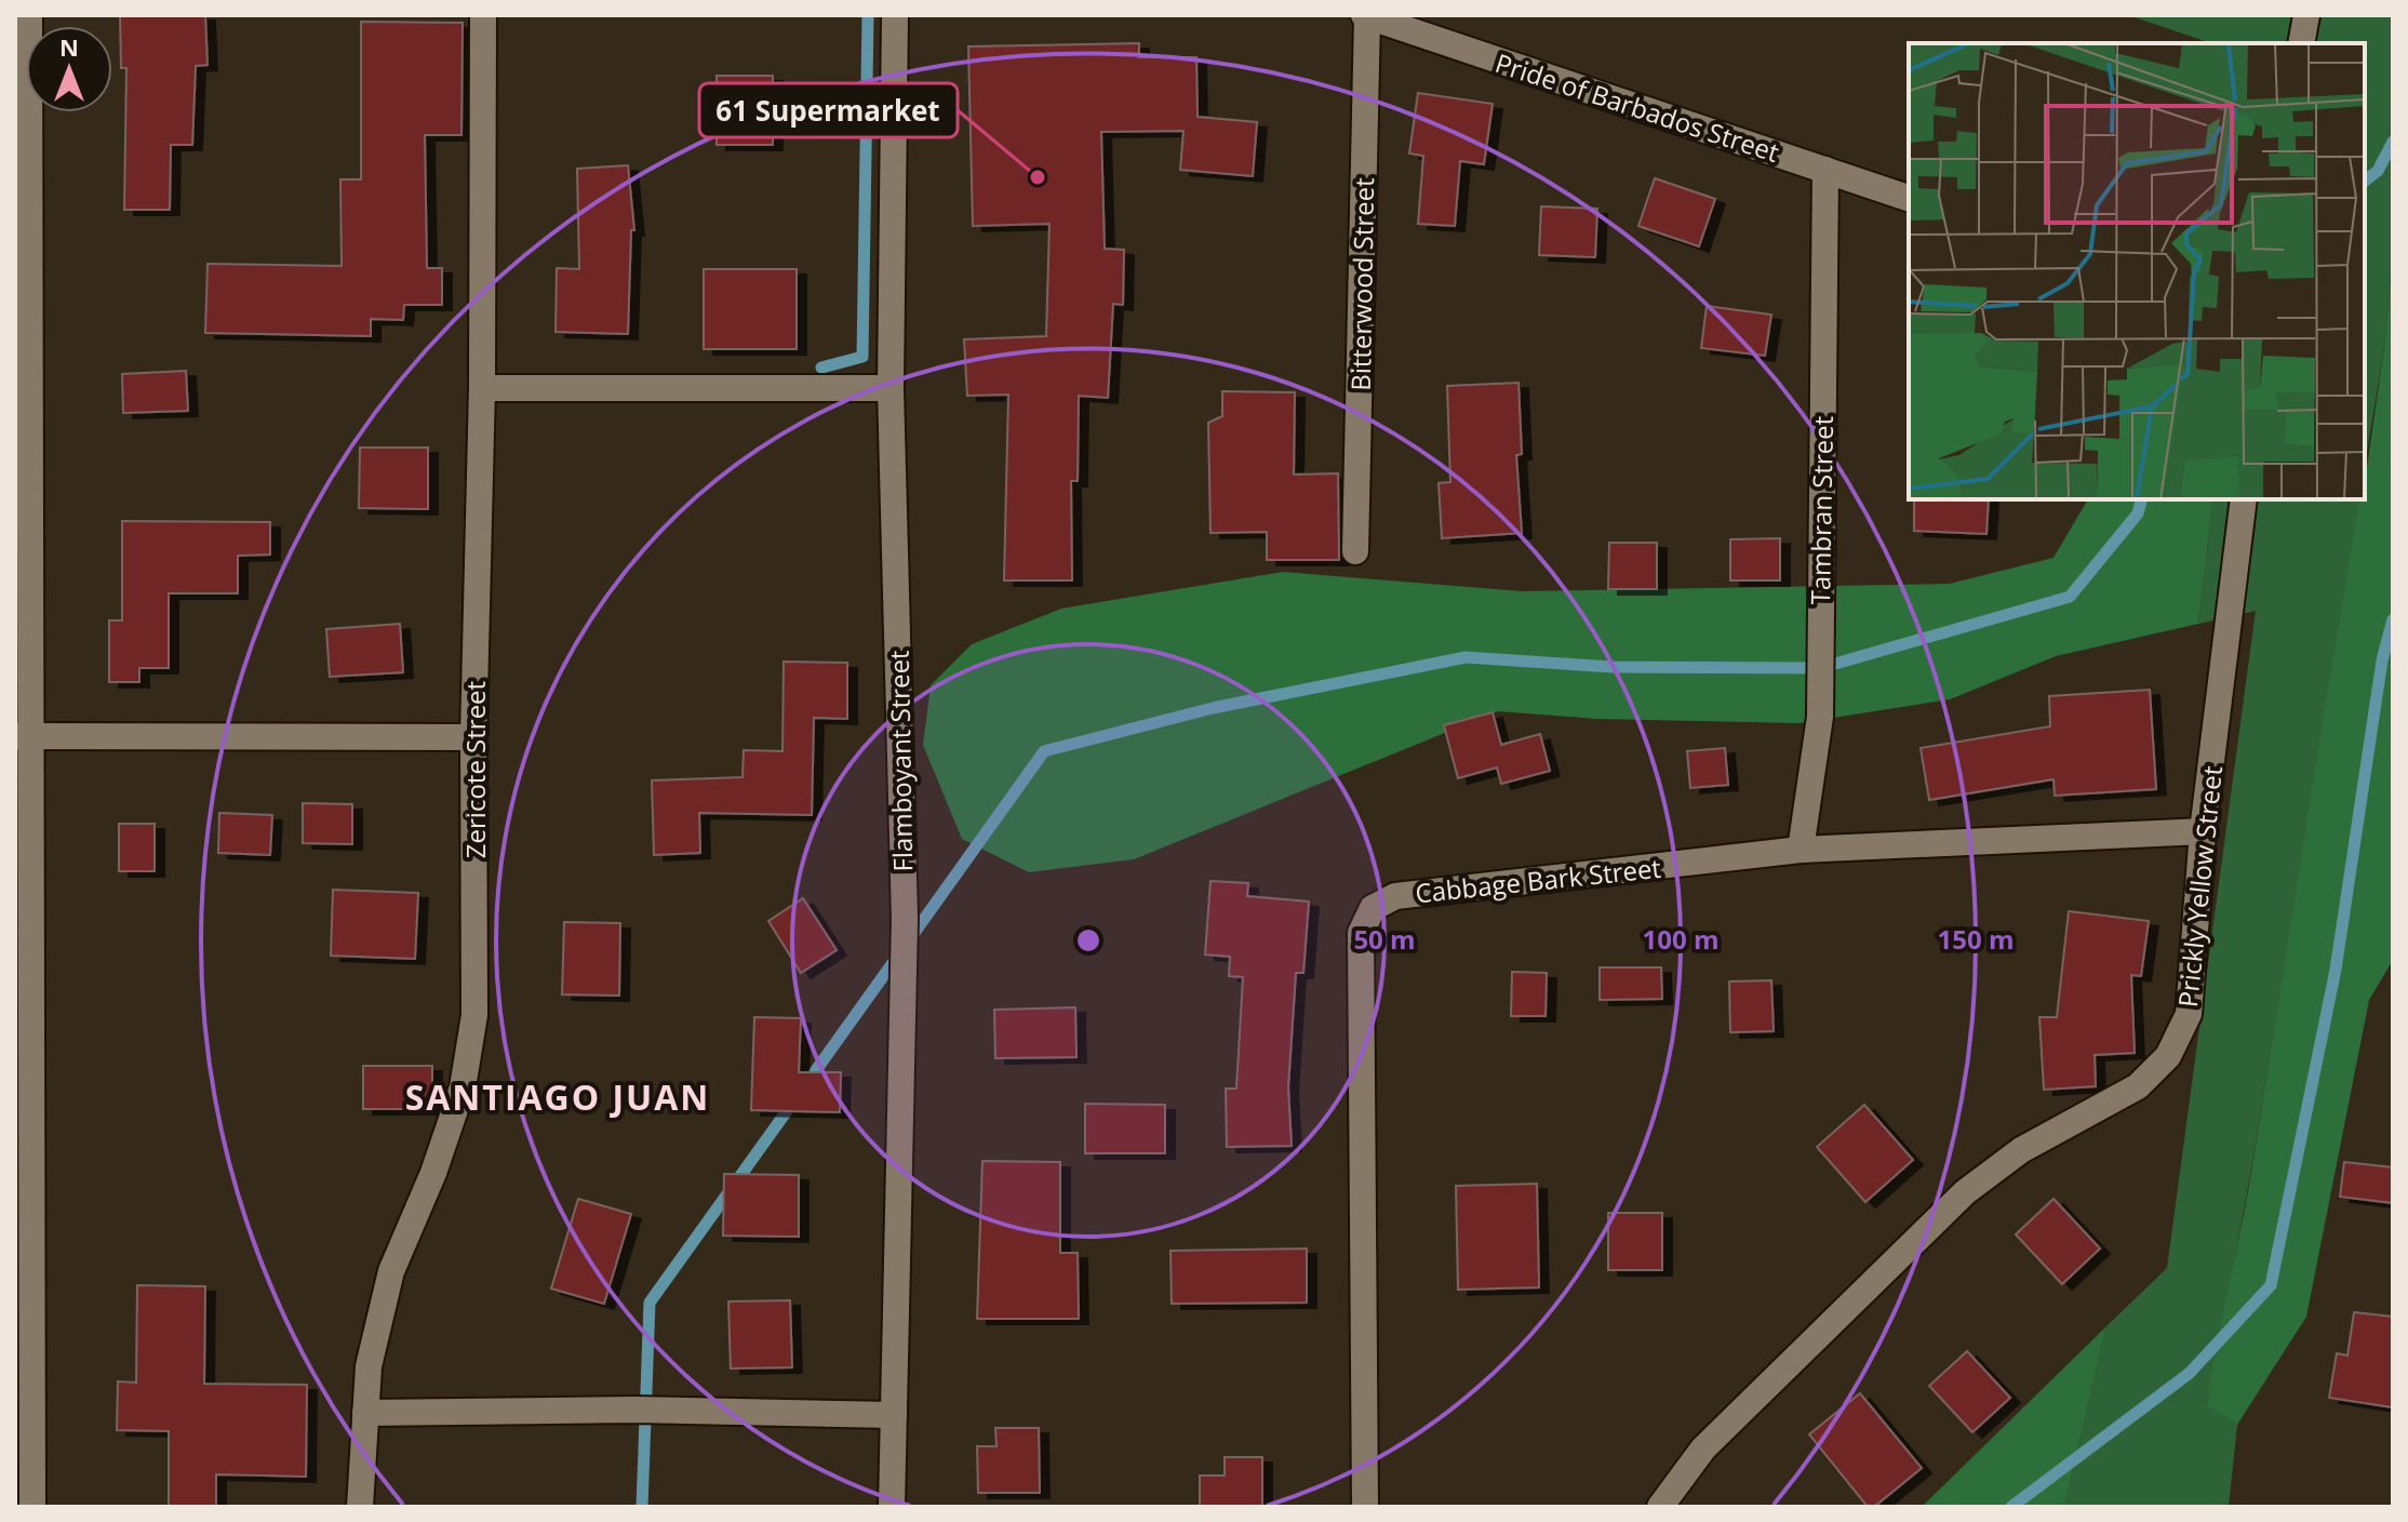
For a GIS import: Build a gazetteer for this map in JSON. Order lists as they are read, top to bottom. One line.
{"streets":{"street":["Pride of Barbados Street","Bitterwood Street","Tambran Street","Flamboyant Street","Zericote Street","Cabbage Bark Street","Prickly Yellow Street"]},"crossings":[["Pride of Barbados Street","Bitterwood Street"],["Pride of Barbados Street","Tambran Street"],["Tambran Street","Cabbage Bark Street"],["Cabbage Bark Street","Prickly Yellow Street"]],"districts":["SANTIAGO JUAN"],"places":["61 Supermarket"],"north":"top","rings":["50 m","100 m","150 m"]}
